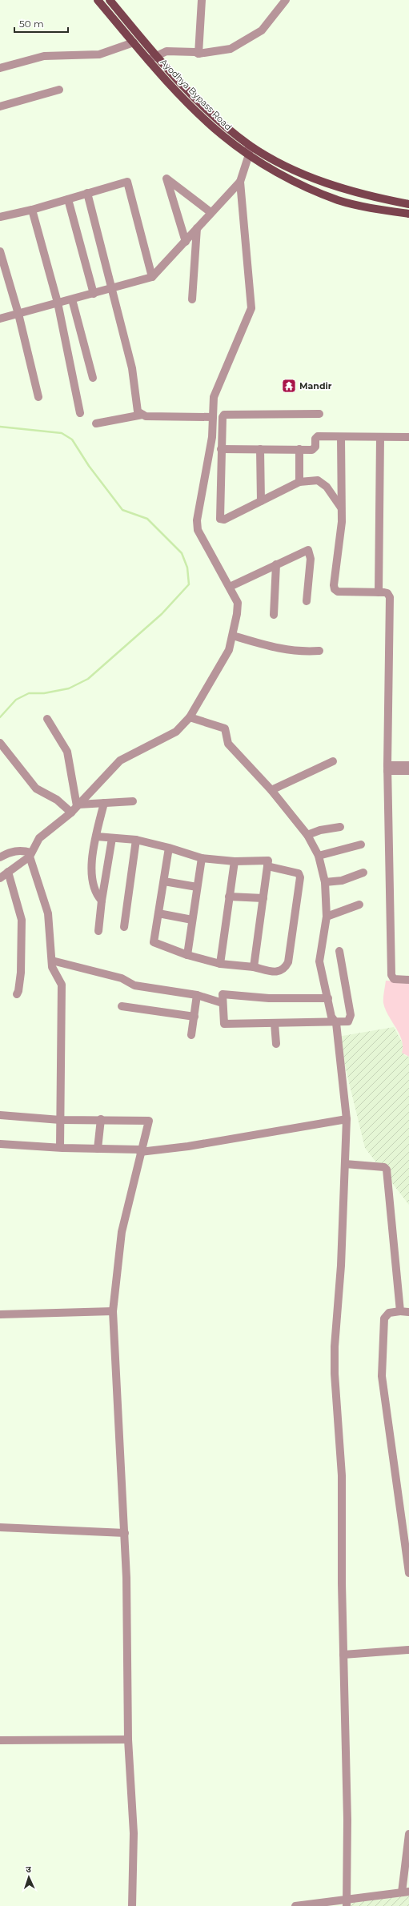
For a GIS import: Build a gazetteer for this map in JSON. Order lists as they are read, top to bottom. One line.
{"streets":{"main road":["Ayodhya Bypass Road"]},"places":{"temple":["Mandir"]},"scale_bar":"50 m","north":"top"}
